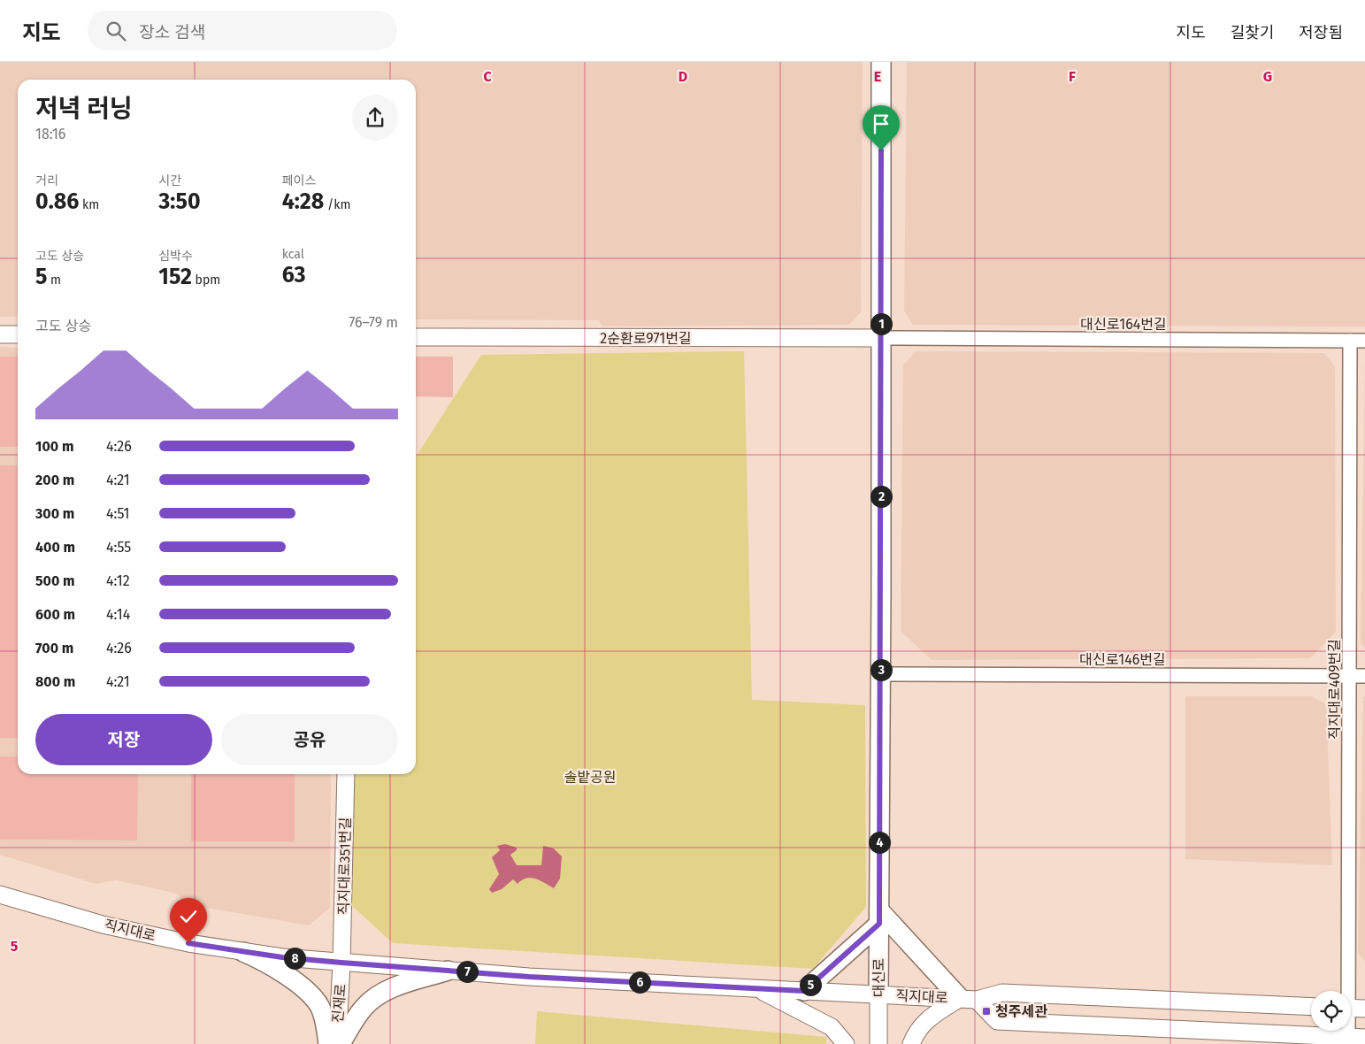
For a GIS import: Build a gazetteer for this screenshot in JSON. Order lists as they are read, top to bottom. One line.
{"streets":{"main road":["대신로"],"street":["대신로164번길","2순환로971번길","대신로146번길","직지대로409번길","직지대로351번길","직지대로","진재로"]},"crossings":[["대신로164번길","2순환로971번길"],["대신로164번길","직지대로409번길"],["대신로164번길","대신로"],["2순환로971번길","대신로"],["대신로146번길","직지대로409번길"],["대신로146번길","대신로"],["직지대로351번길","직지대로"],["직지대로351번길","진재로"],["직지대로","대신로"],["직지대로","진재로"]],"parks":["솔밭공원"],"places":{"transit":["청주세관"]},"page":{"header":"지도","search":"장소 검색","nav":["지도","길찾기","저장됨"],"heading":["저녁 러닝","18:16"],"stats":[["거리","0.86 km"],["시간","3:50"],["페이스","4:28 /km"],["고도 상승","5 m"],["심박수","152 bpm"],["kcal","63"]],"chart":["고도 상승","76–79 m"],"pins":["1","2","3","4","8","7","6","5"],"list":[{"name":"100 m","note":"4:26"},{"name":"200 m","note":"4:21"},{"name":"300 m","note":"4:51"},{"name":"400 m","note":"4:55"},{"name":"500 m","note":"4:12"},{"name":"600 m","note":"4:14"},{"name":"700 m","note":"4:26"},{"name":"800 m","note":"4:21"}],"buttons":["저장","공유"]},"grid":{"columns":["C","D","E","F","G"],"rows":["5"]}}
